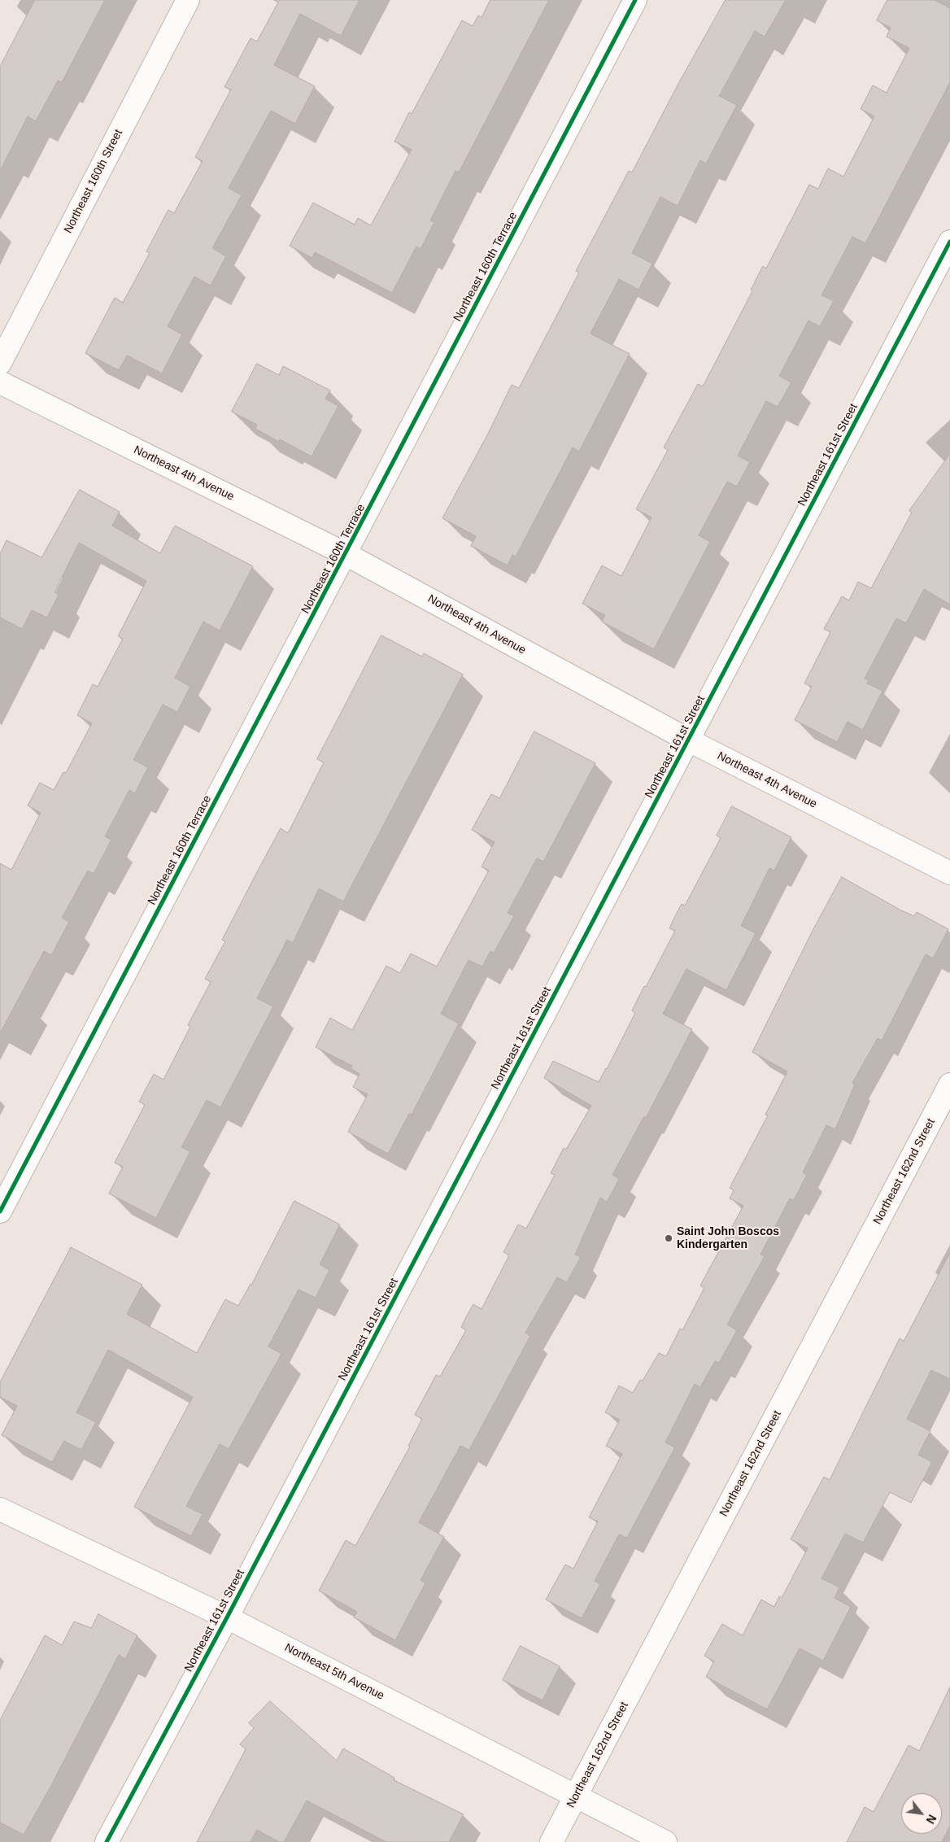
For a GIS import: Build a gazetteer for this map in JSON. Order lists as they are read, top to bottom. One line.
{"streets":{"street":["Northeast 160th Street","Northeast 160th Terrace","Northeast 161st Street","Northeast 4th Avenue","Northeast 162nd Street","Northeast 5th Avenue"]},"crossings":[["Northeast 160th Terrace","Northeast 4th Avenue"],["Northeast 161st Street","Northeast 4th Avenue"],["Northeast 161st Street","Northeast 5th Avenue"],["Northeast 162nd Street","Northeast 5th Avenue"]],"places":["Saint John Boscos Kindergarten"],"north":"bottom right"}
